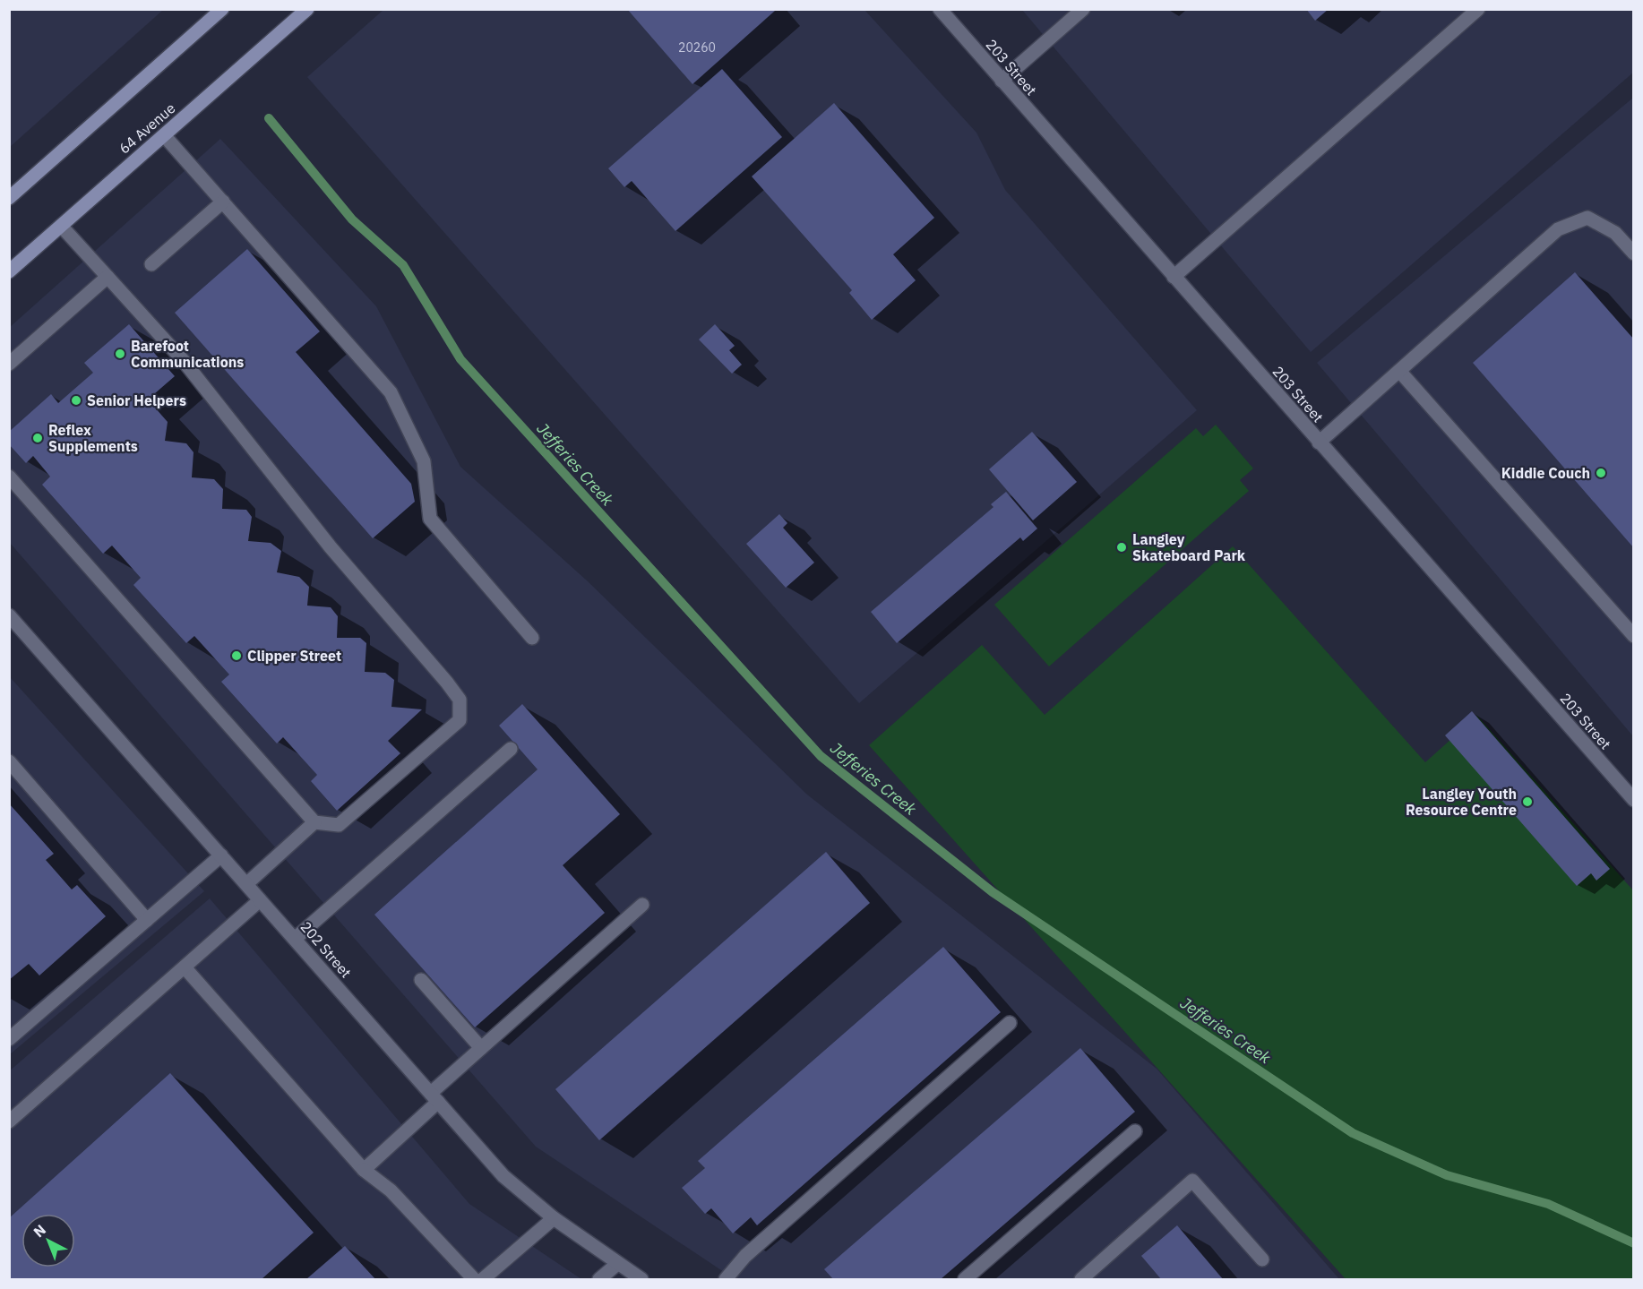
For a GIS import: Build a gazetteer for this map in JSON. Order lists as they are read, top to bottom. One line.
{"streets":{"main road":["64 Avenue"],"street":["203 Street","202 Street"]},"water":["Jefferies Creek"],"places":["Barefoot Communications","Senior Helpers","Reflex Supplements","Kiddie Couch","Langley Skateboard Park","Clipper Street","Langley Youth Resource Centre"],"house_numbers":["20260"],"north":"top left"}
